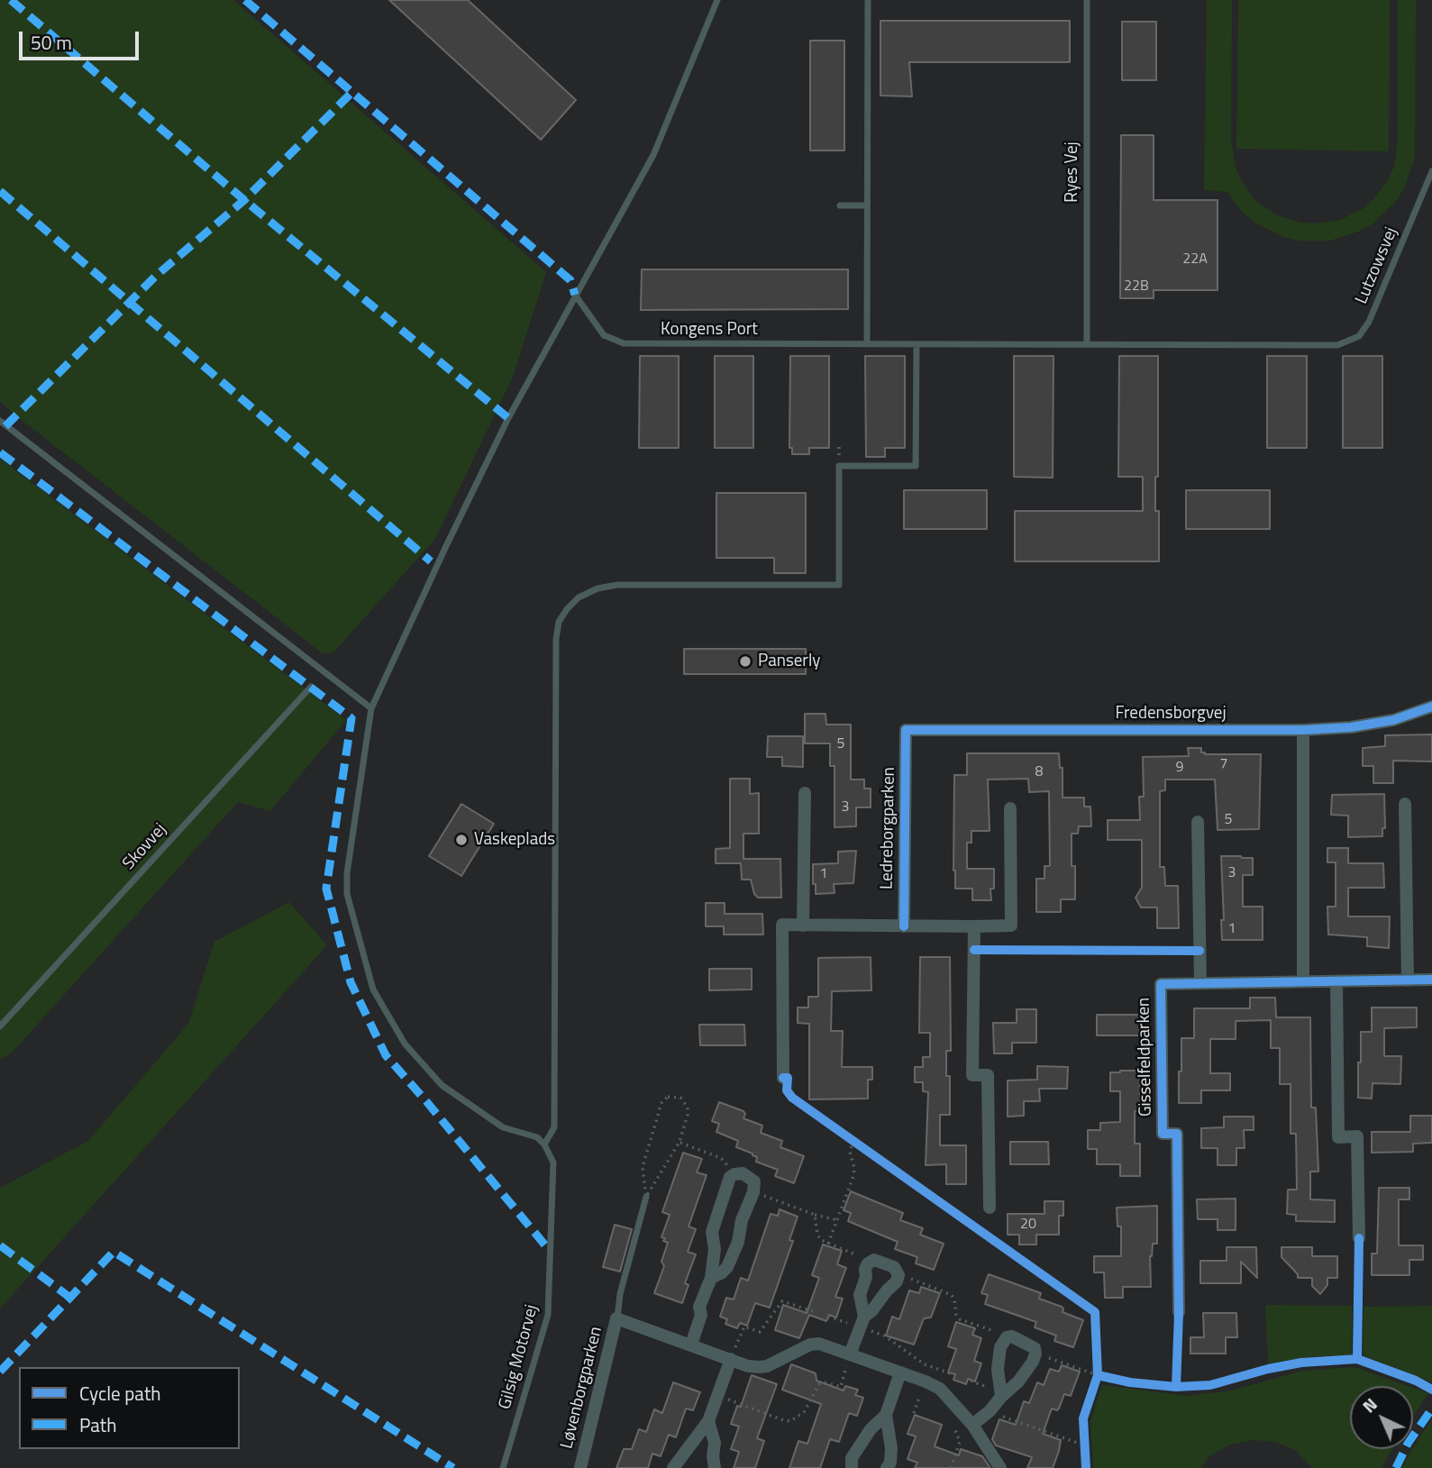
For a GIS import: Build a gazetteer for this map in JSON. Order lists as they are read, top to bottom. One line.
{"streets":{"street":["Fredensborgvej","Ledreborgparken","Gisselfeldparken","Løvenborgparken"],"lane":["Ryes Vej","Lutzowsvej","Kongens Port","Skovvej","Gilsig Motorvej"]},"crossings":[["Ryes Vej","Lutzowsvej"],["Ryes Vej","Kongens Port"],["Lutzowsvej","Kongens Port"],["Fredensborgvej","Ledreborgparken"]],"places":["Panserly","Vaskeplads"],"house_numbers":["22A","22B","5","7","9","8","3","5","3","1","1","20"],"legend":["Cycle path","Path"],"scale_bar":"50 m","north":"top left"}
